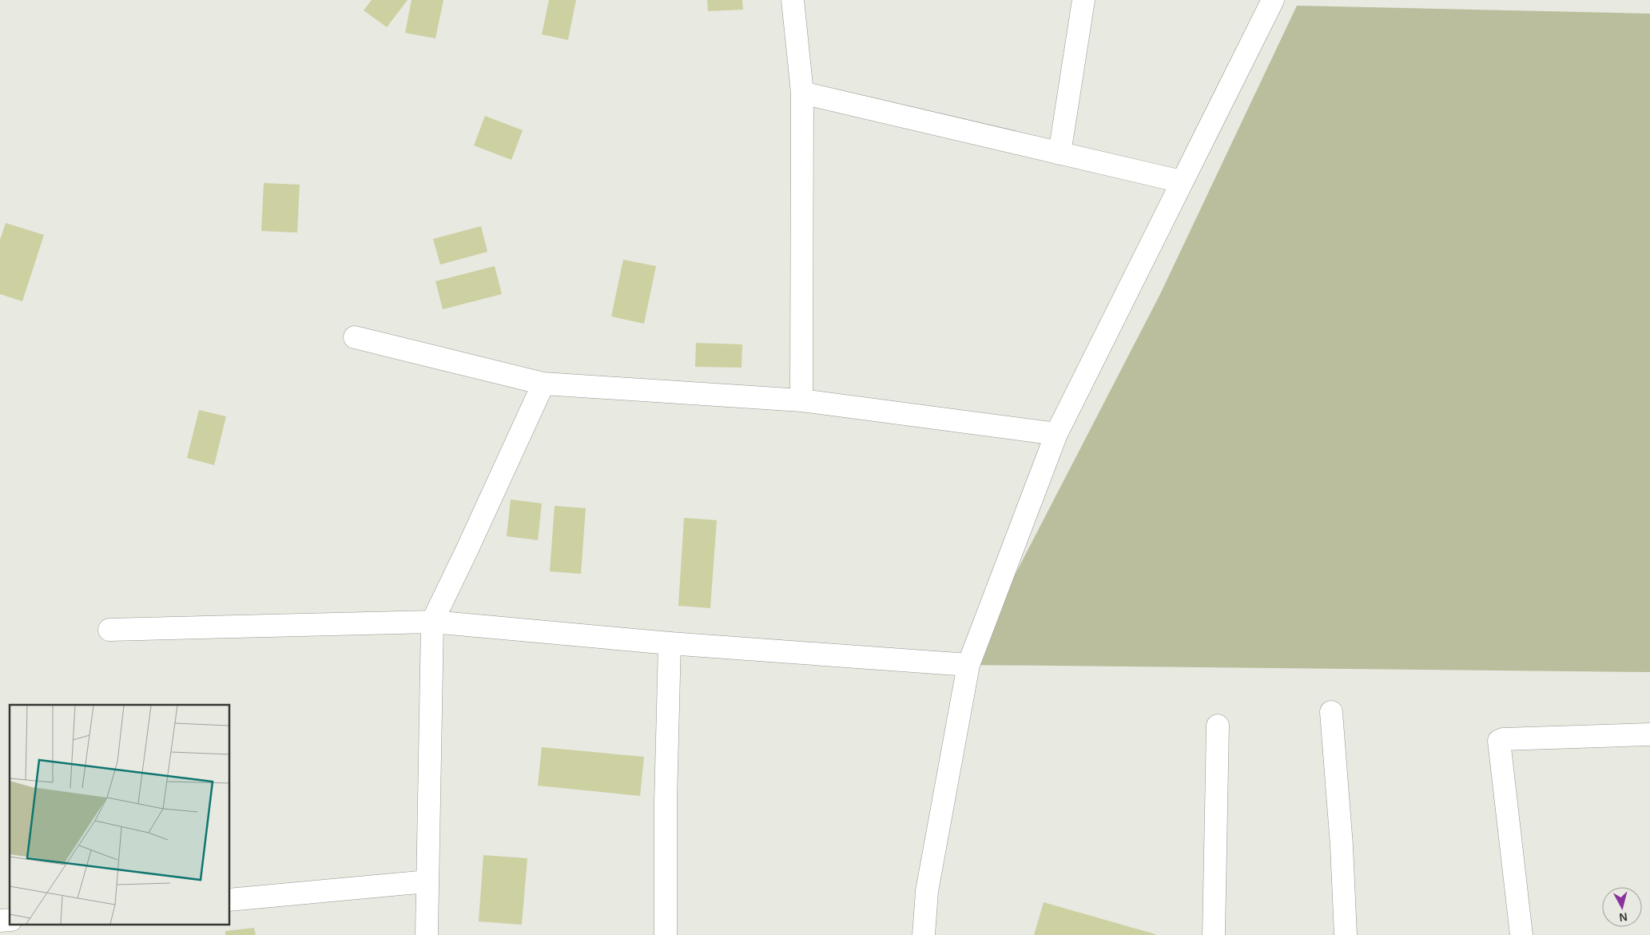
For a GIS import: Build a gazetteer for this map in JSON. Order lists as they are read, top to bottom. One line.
{"north":"bottom"}
